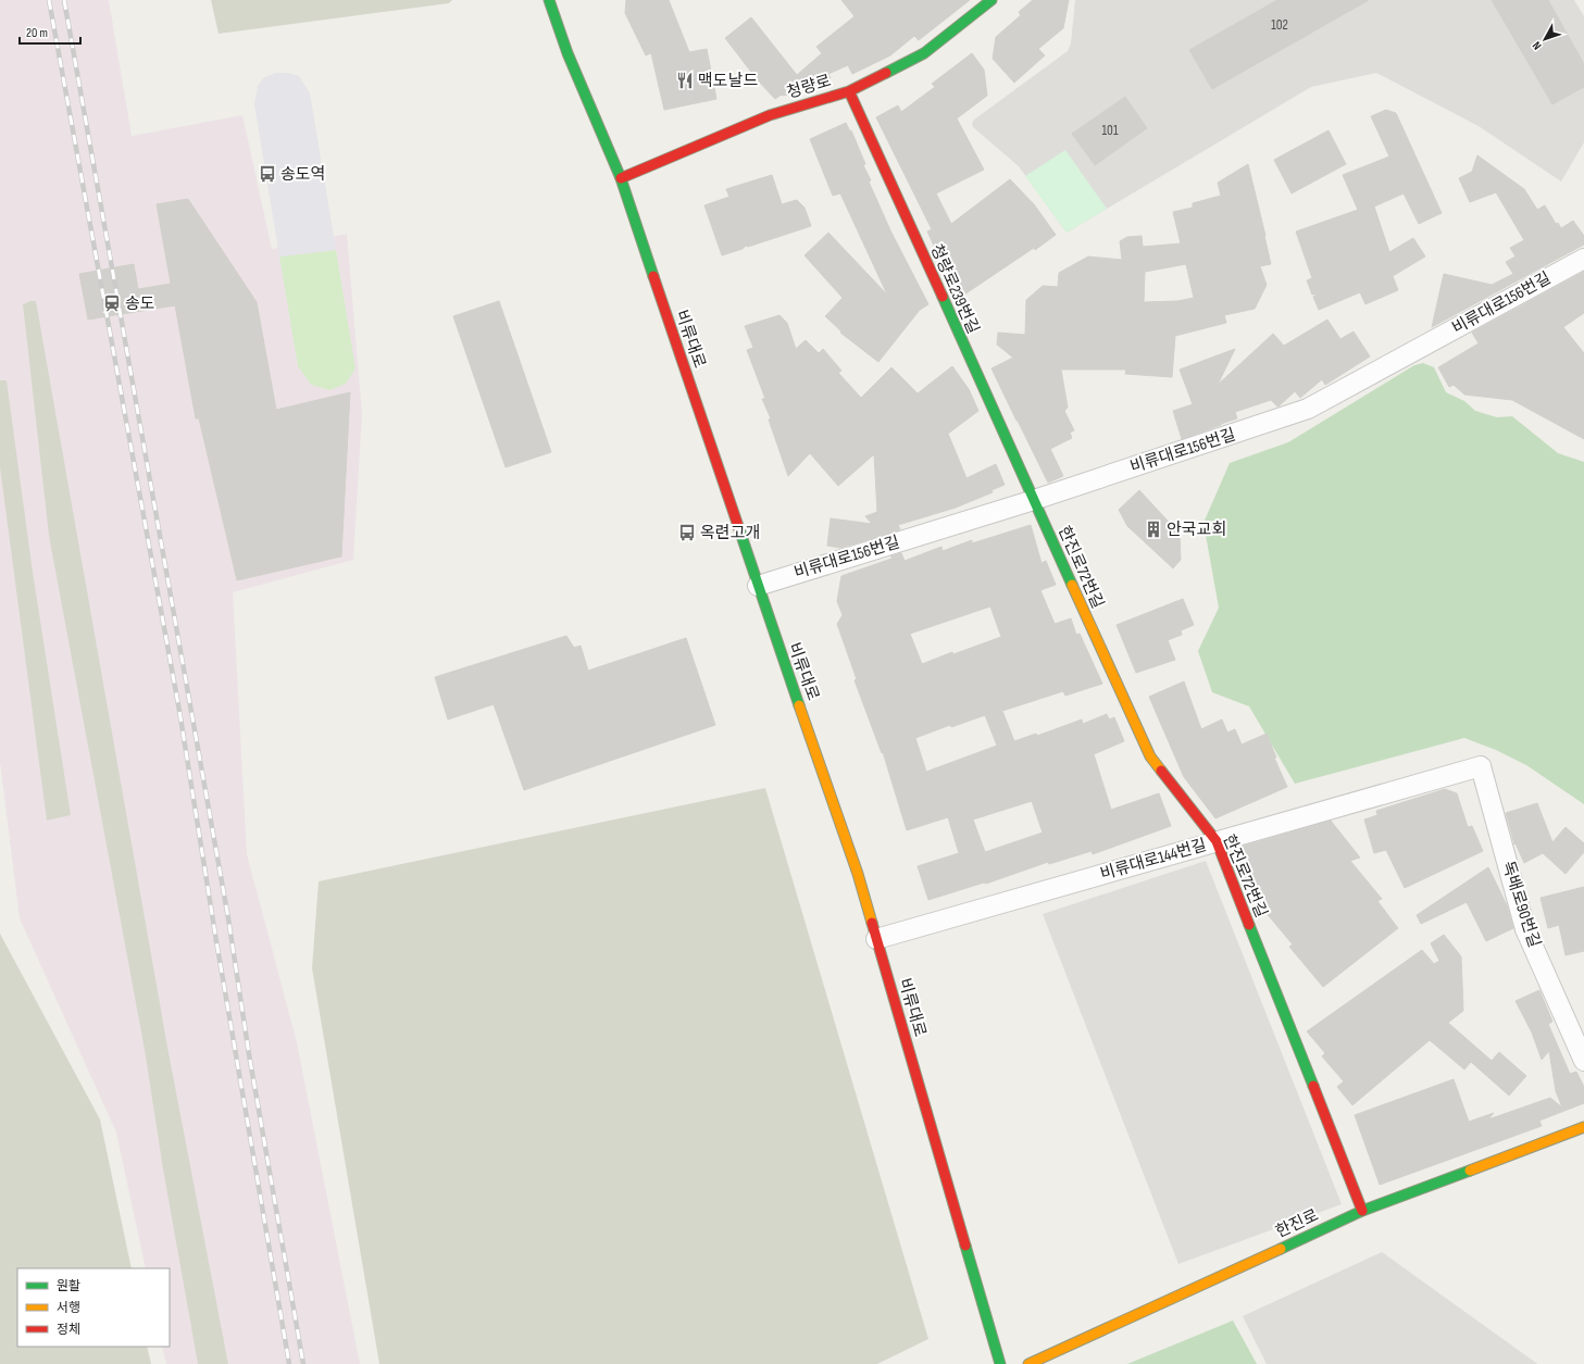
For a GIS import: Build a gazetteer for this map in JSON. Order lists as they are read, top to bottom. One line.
{"streets":{"street":["청량로","청량로239번길","비류대로156번길","비류대로","한진로72번길","비류대로144번길","독배로90번길","한진로"]},"crossings":[["청량로","청량로239번길"],["청량로","비류대로"],["청량로239번길","비류대로156번길"],["청량로239번길","한진로72번길"],["비류대로156번길","비류대로"],["비류대로156번길","한진로72번길"],["비류대로","비류대로144번길"],["한진로72번길","비류대로144번길"],["한진로72번길","한진로"],["비류대로144번길","독배로90번길"]],"places":{"restaurant":["맥도날드"],"bus stop":["송도역","옥련고개"],"station":["송도"],"building":["안국교회"]},"house_numbers":["102","101"],"legend":["원활","서행","정체"],"scale_bar":"20 m","north":"bottom left"}
